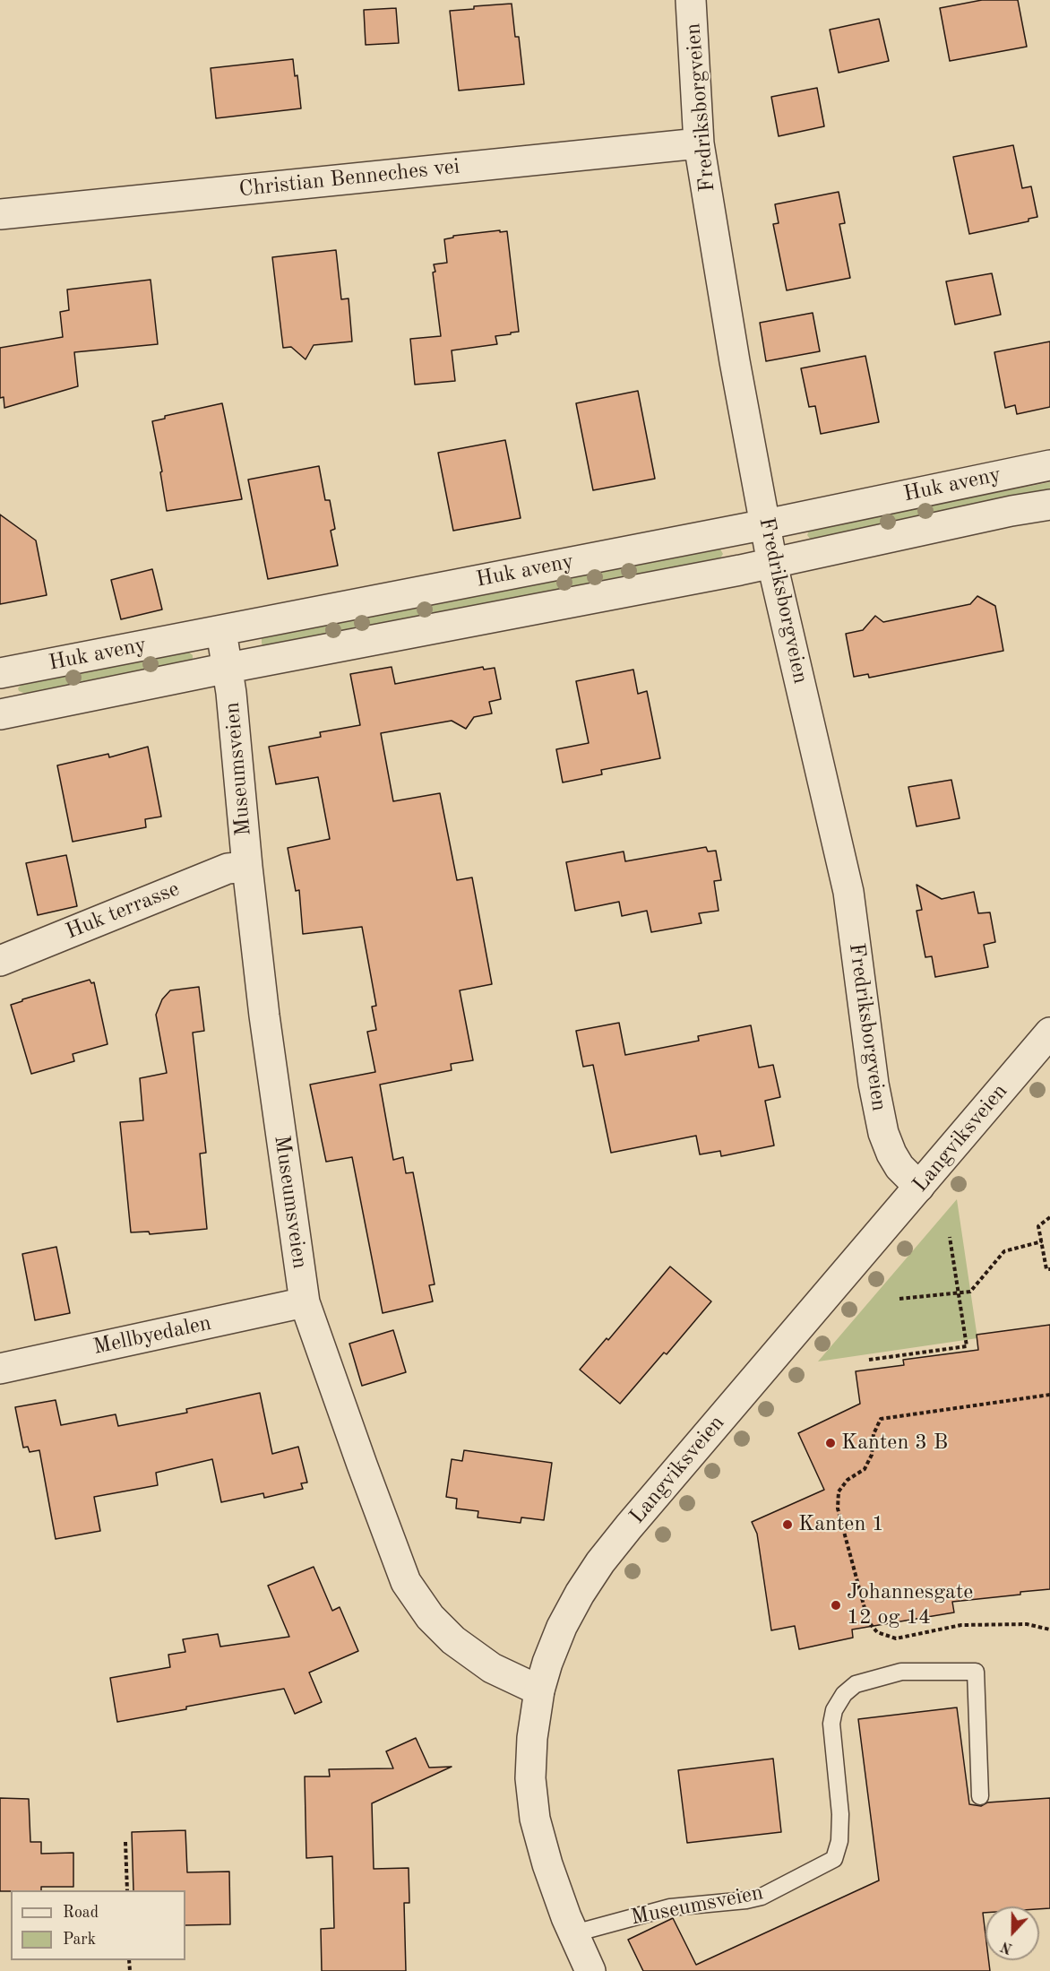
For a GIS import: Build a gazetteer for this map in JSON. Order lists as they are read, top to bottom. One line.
{"streets":{"street":["Fredriksborgveien","Christian Benneches vei","Huk aveny","Museumsveien","Huk terrasse","Langviksveien","Mellbyedalen"]},"crossings":[["Fredriksborgveien","Christian Benneches vei"],["Fredriksborgveien","Huk aveny"],["Fredriksborgveien","Langviksveien"],["Huk aveny","Museumsveien"],["Museumsveien","Huk terrasse"],["Museumsveien","Langviksveien"],["Museumsveien","Mellbyedalen"]],"places":["Kanten 3 B","Kanten 1","Johannesgate 12 og 14"],"legend":["Road","Park"],"north":"bottom"}
